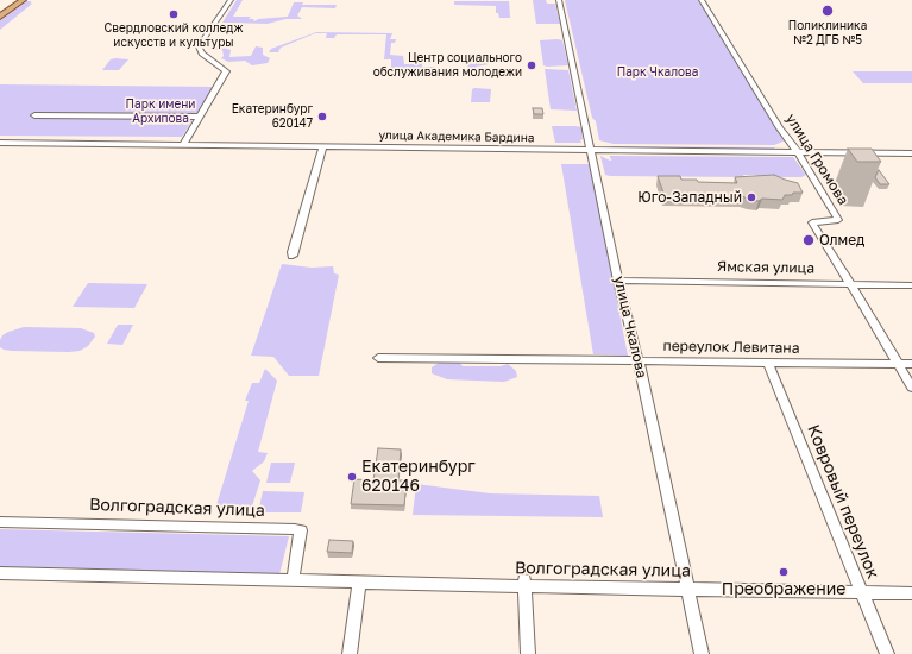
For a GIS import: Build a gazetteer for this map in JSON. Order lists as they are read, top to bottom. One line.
{"streets":{"street":["улица Академика Бардина","улица Громова","Ямская улица","улица Чкалова","переулок Левитана","Ковровый переулок","Волгоградская улица"]},"crossings":[["улица Академика Бардина","улица Громова"],["улица Академика Бардина","улица Чкалова"],["улица Громова","Ямская улица"],["улица Громова","переулок Левитана"],["Ямская улица","улица Чкалова"],["улица Чкалова","переулок Левитана"],["улица Чкалова","Волгоградская улица"],["переулок Левитана","Ковровый переулок"],["Ковровый переулок","Волгоградская улица"]],"parks":["Парк Чкалова","Парк имени Архипова"],"places":["Поликлиника №2 ДГБ №5","Свердловский колледж искусств и культуры","Центр социального обслуживания молодежи","Екатеринбург 620147","Юго-Западный","Олмед","Екатеринбург 620146","Преображение"]}
